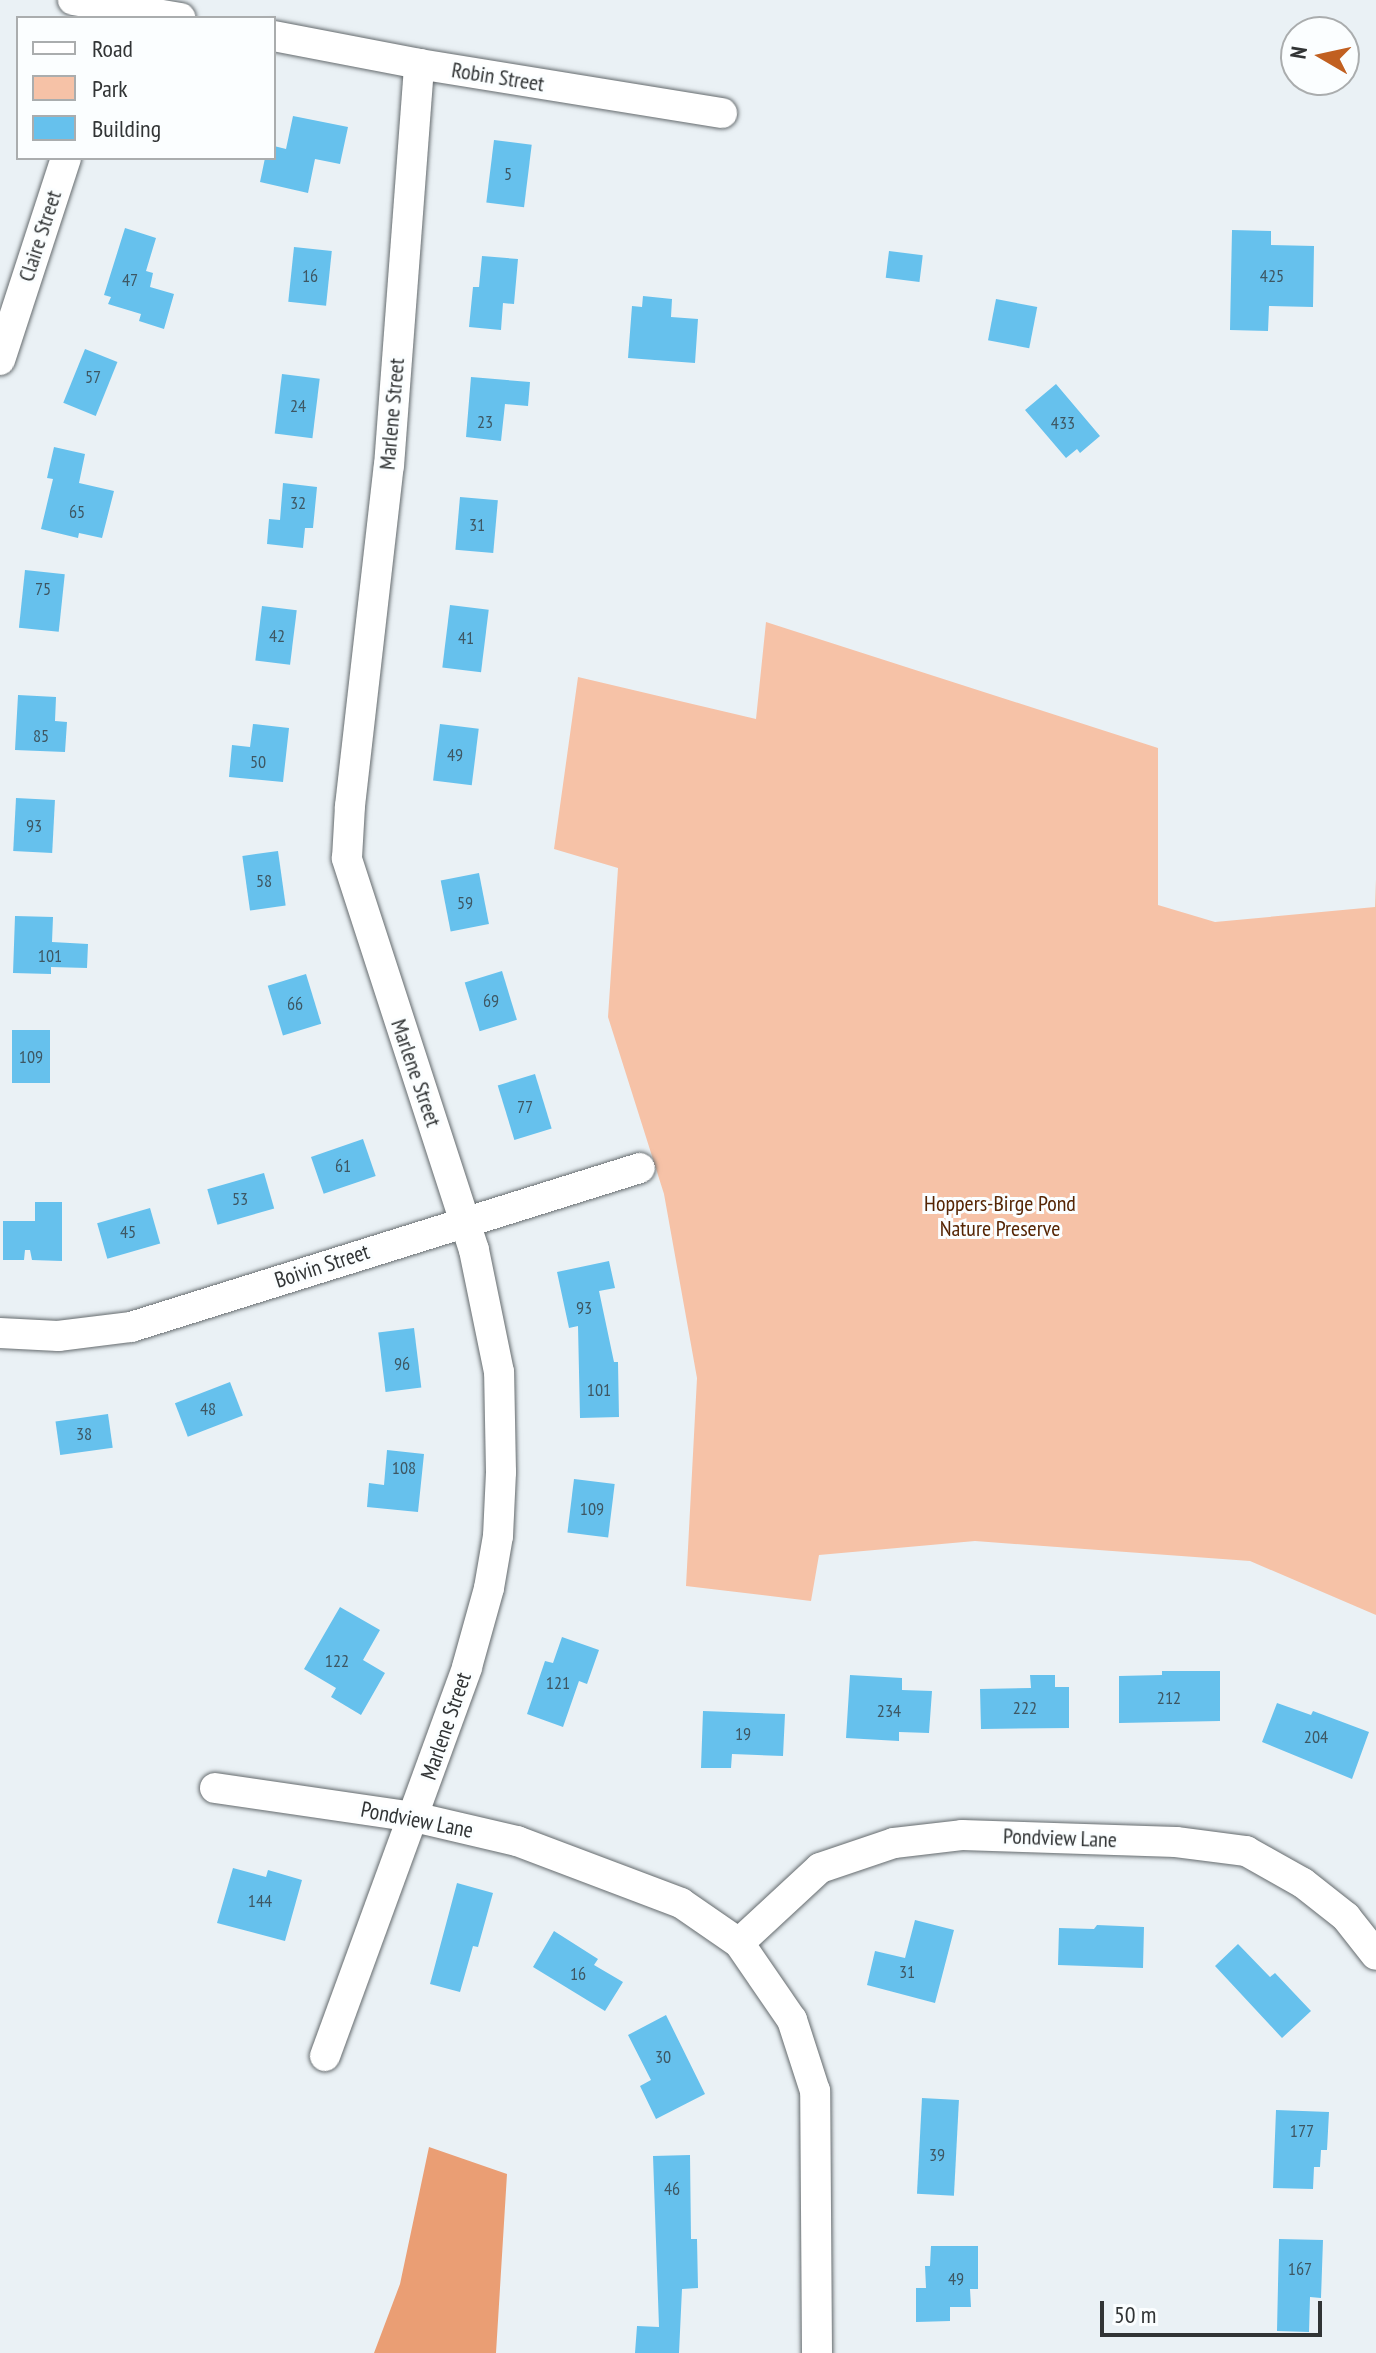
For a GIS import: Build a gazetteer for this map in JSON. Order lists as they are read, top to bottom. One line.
{"streets":{"street":["Robin Street","Claire Street","Marlene Street","Boivin Street","Pondview Lane"]},"crossings":[["Robin Street","Marlene Street"],["Marlene Street","Boivin Street"],["Marlene Street","Pondview Lane"]],"parks":["Hoppers-Birge Pond Nature Preserve"],"house_numbers":["5","16","425","47","57","24","23","433","32","65","31","75","42","41","85","49","50","93","58","59","101","69","66","109","77","61","53","45","93","96","101","48","38","108","109","122","121","212","222","234","19","204","144","31","16","30","177","39","46","167","49"],"legend":["Road","Park","Building"],"scale_bar":"50 m","north":"left"}
